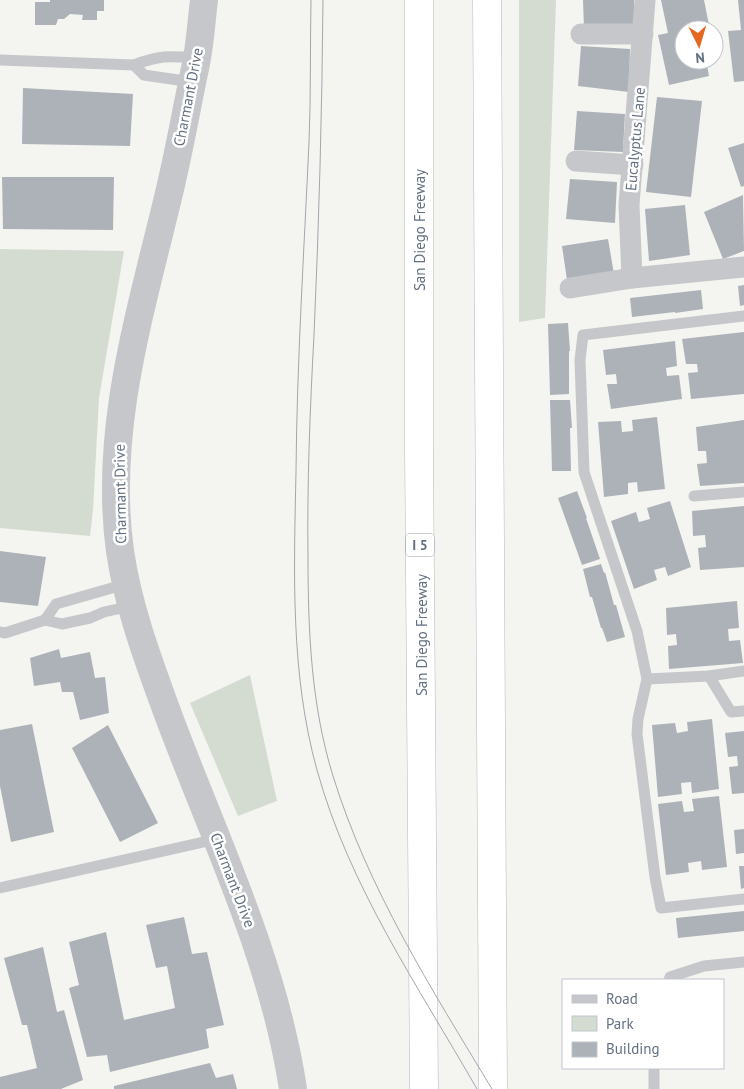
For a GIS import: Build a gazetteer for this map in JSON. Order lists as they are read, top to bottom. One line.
{"streets":{"highway":["San Diego Freeway","I 5"],"street":["Charmant Drive","Eucalyptus Lane"]},"legend":["Road","Park","Building"],"north":"bottom"}
